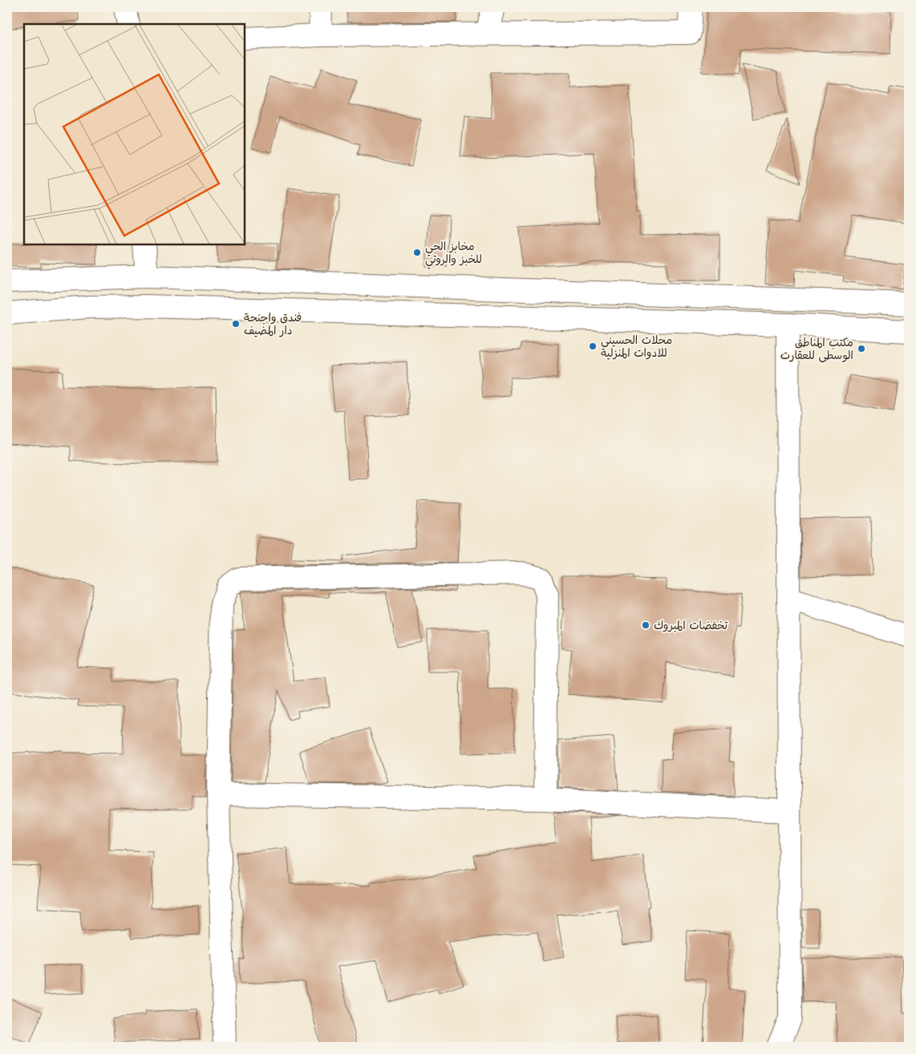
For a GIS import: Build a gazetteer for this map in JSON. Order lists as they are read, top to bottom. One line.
{"places":["مخابز الحي للخبز والروتي","فندق واجنحة دار المضيف","محلات الحسيني للادوات المنزلية","مكتب المناطق الوسطى للعقارت","تخفضات المبروك"]}
